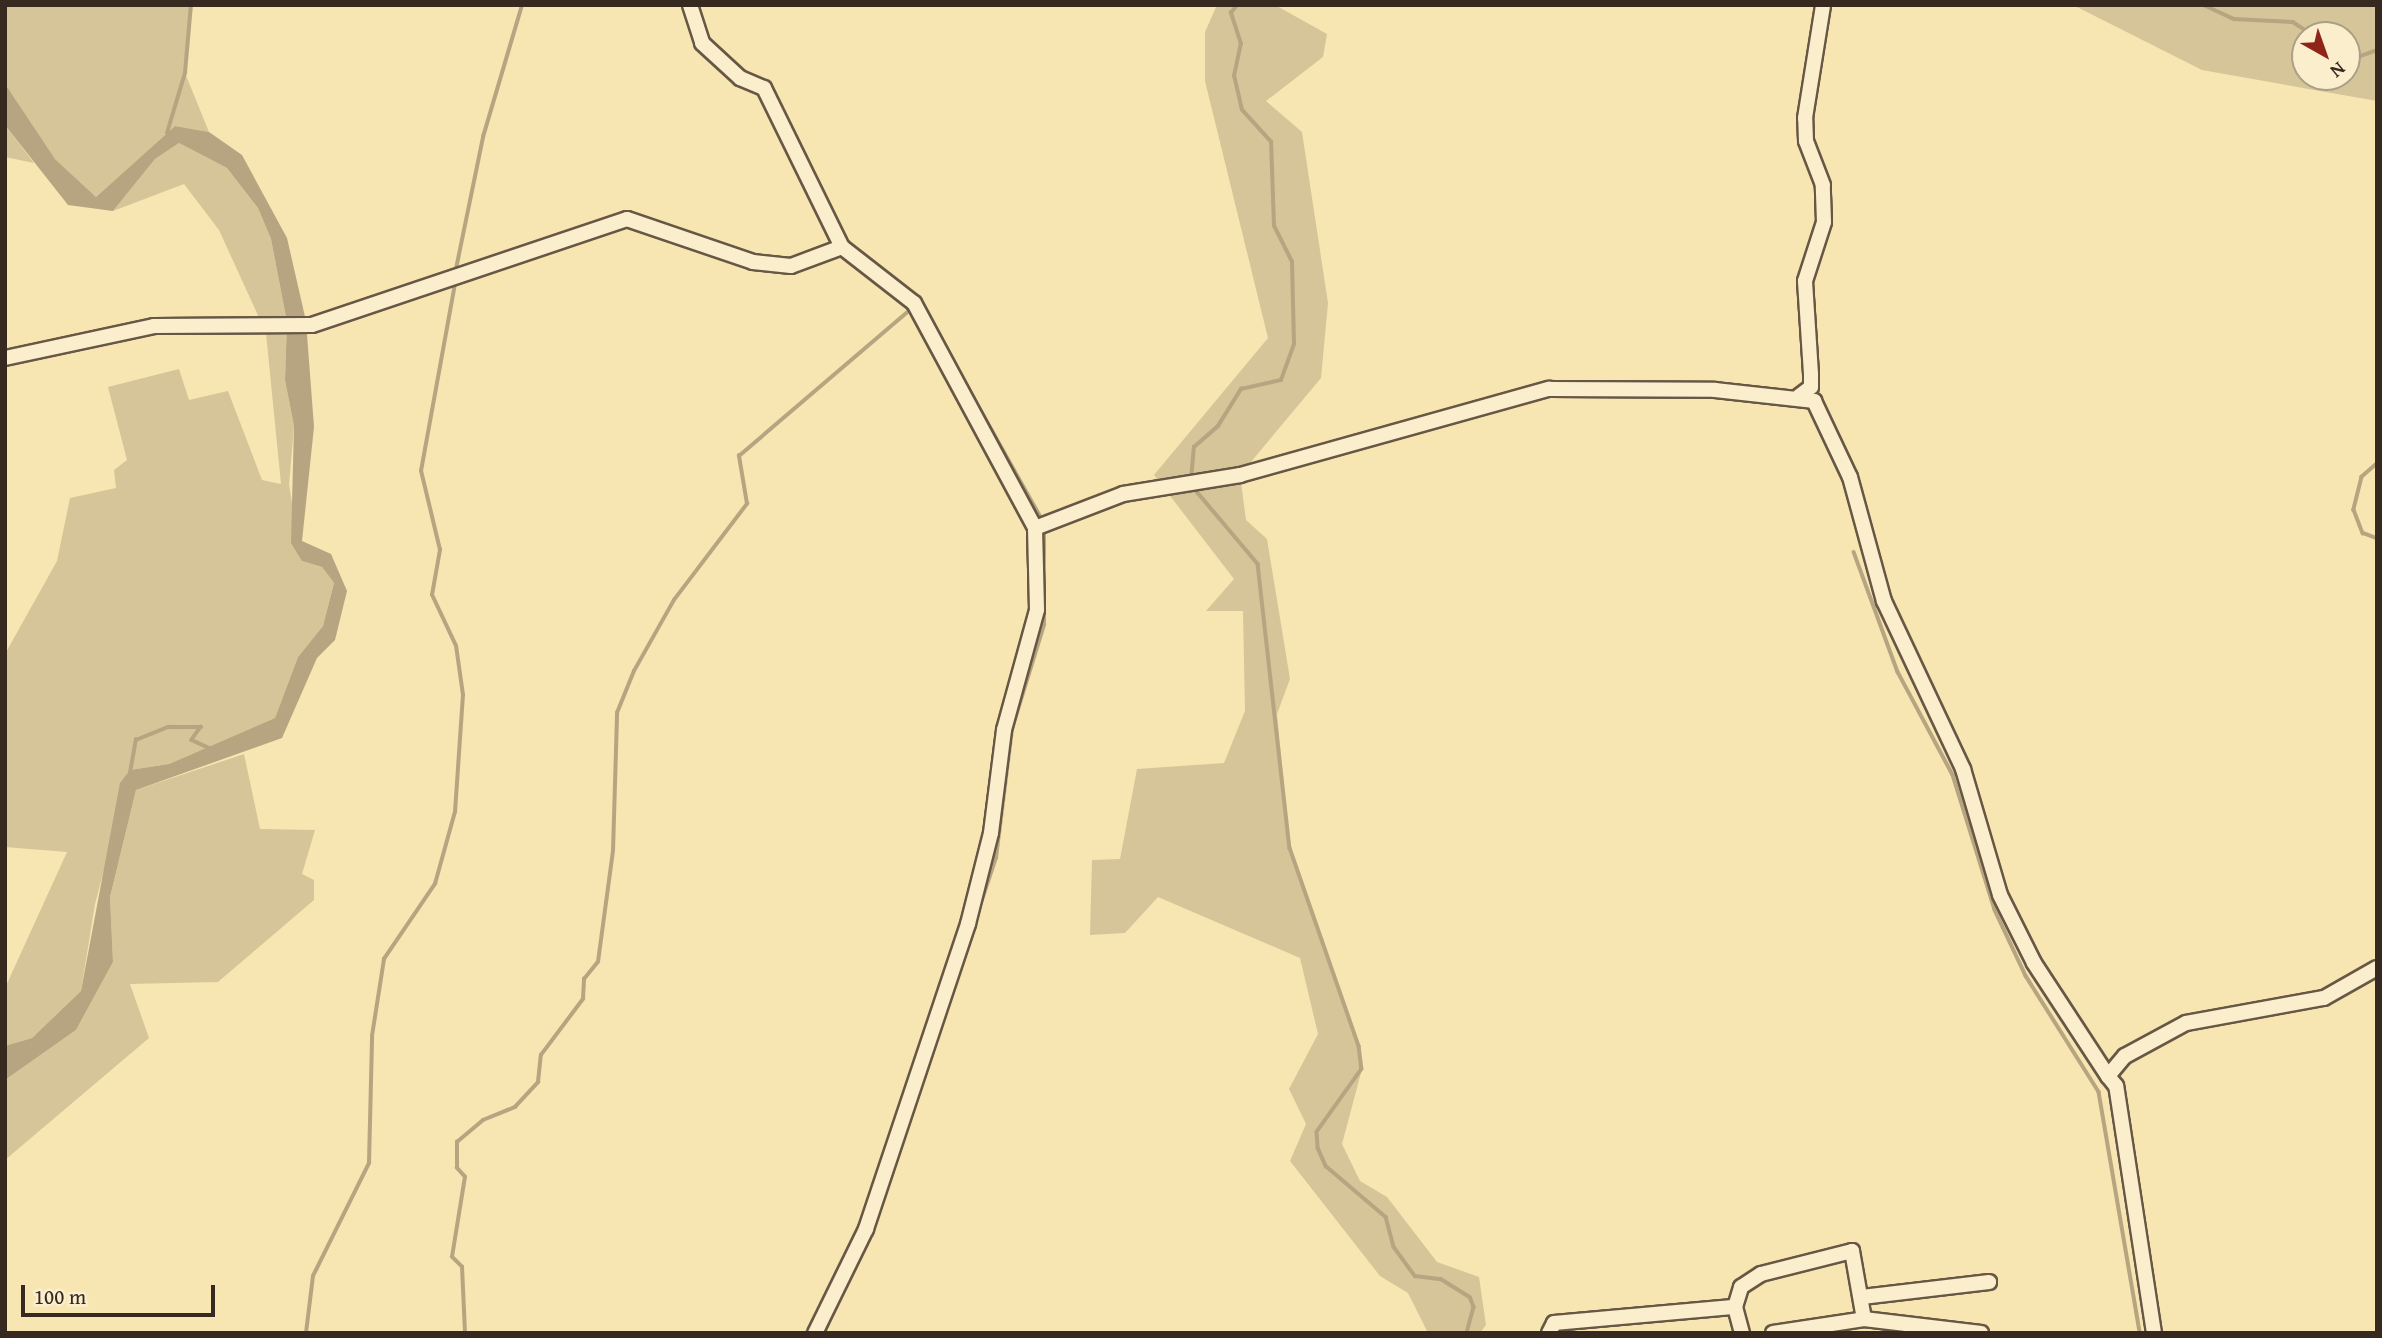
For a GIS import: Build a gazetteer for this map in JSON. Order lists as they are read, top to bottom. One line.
{"scale_bar":"100 m","north":"bottom right"}
